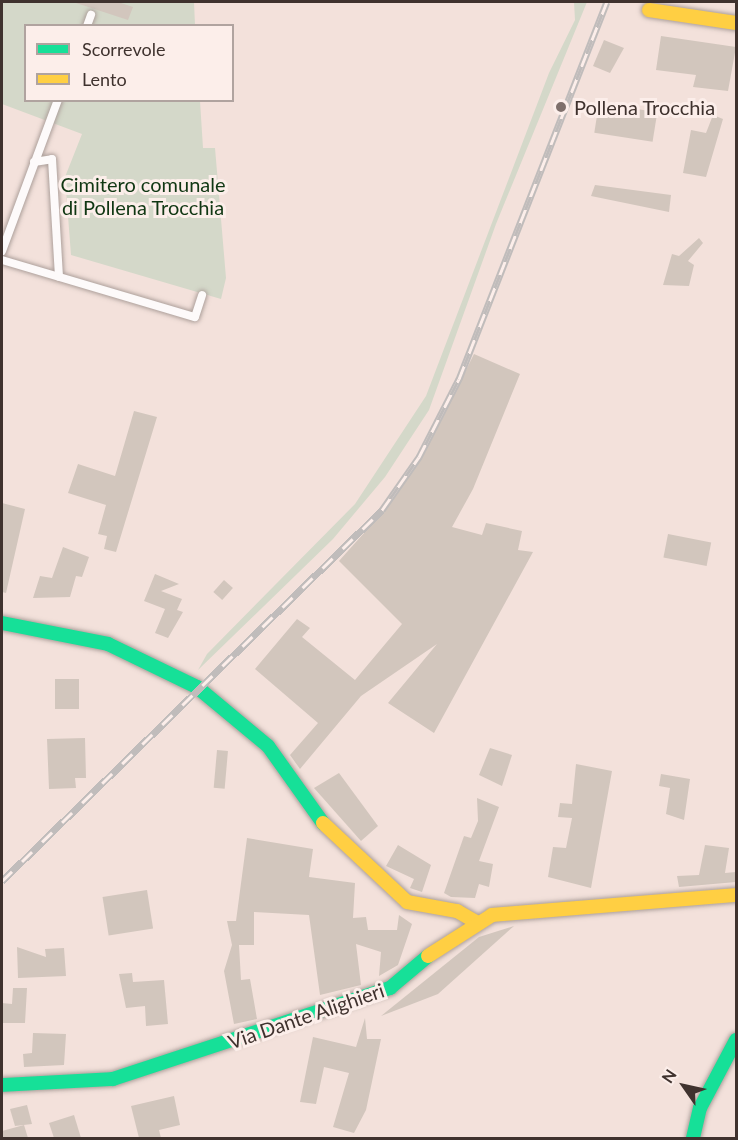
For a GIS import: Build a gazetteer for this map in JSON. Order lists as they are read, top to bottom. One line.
{"streets":{"street":["Via Dante Alighieri"]},"parks":["Cimitero comunale di Pollena Trocchia"],"places":["Pollena Trocchia"],"legend":["Scorrevole","Lento"],"north":"top left"}
